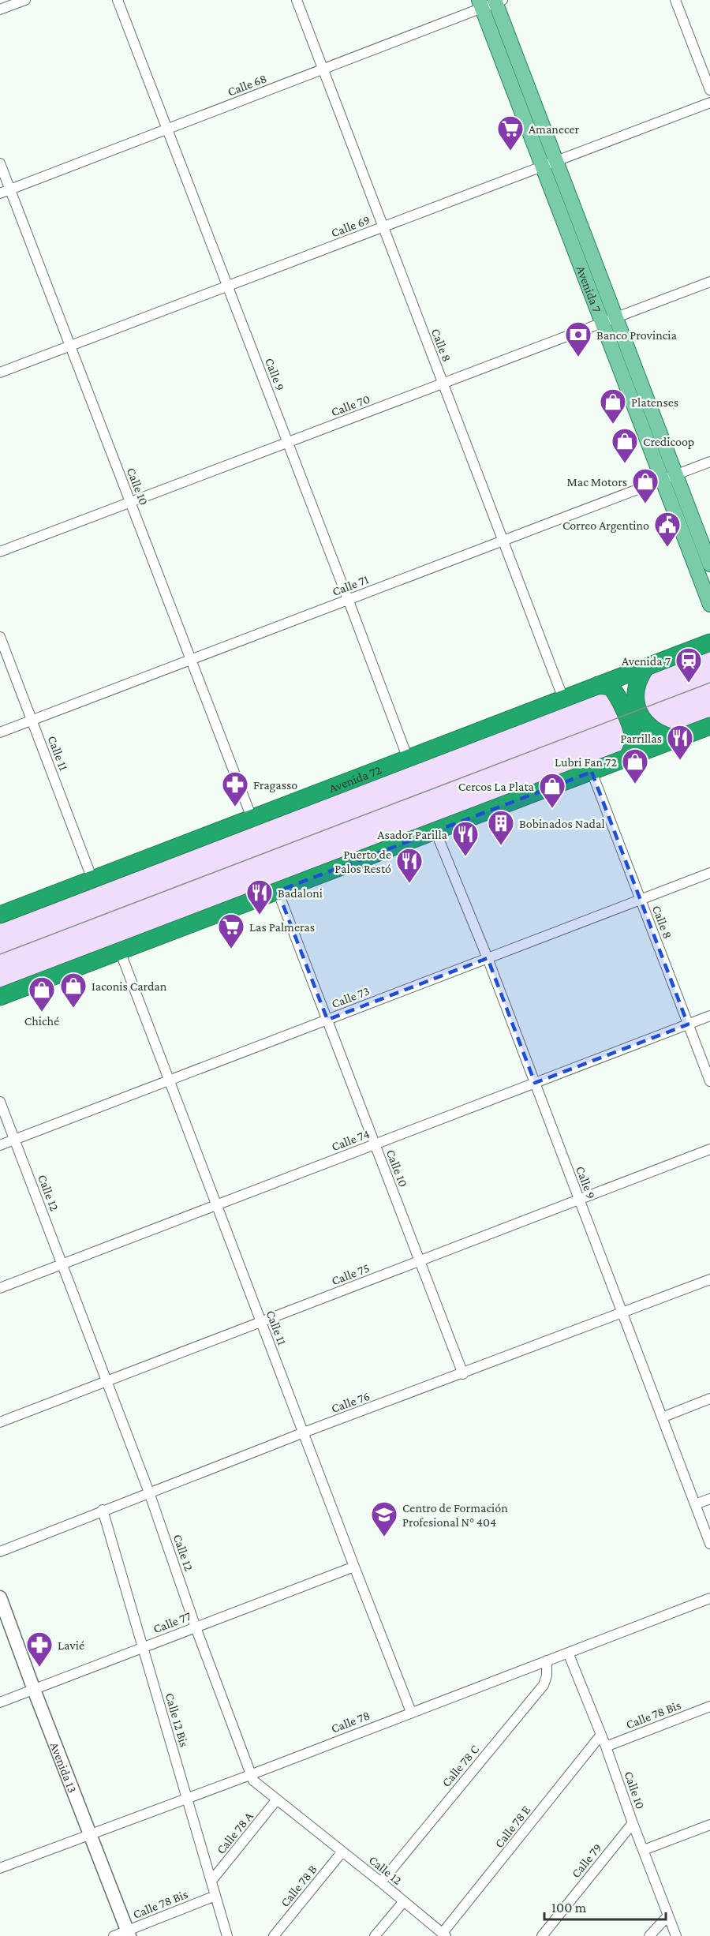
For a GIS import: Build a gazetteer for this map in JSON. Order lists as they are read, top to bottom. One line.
{"streets":{"highway":["Avenida 72"],"main road":["Avenida 7"],"street":["Calle 68","Calle 69","Calle 8","Calle 9","Calle 70","Calle 10","Calle 71","Calle 11","Calle 73","Calle 74","Calle 12","Calle 75","Calle 76","Calle 77","Calle 78 Bis","Calle 12 Bis","Calle 78","Calle 78 C","Avenida 13","Calle 78 E","Calle 78 A","Calle 79","Calle 78 B"]},"crossings":[["Calle 68","Avenida 7"],["Calle 68","Calle 8"],["Calle 68","Calle 9"],["Calle 68","Calle 10"],["Calle 69","Avenida 7"],["Calle 69","Calle 8"],["Calle 69","Calle 9"],["Calle 69","Calle 10"],["Avenida 7","Calle 70"],["Avenida 7","Calle 71"],["Calle 8","Calle 70"],["Calle 8","Calle 71"],["Calle 8","Avenida 72"],["Calle 8","Calle 73"],["Calle 8","Calle 74"],["Calle 9","Calle 70"],["Calle 9","Calle 71"],["Calle 9","Avenida 72"],["Calle 9","Calle 73"],["Calle 9","Calle 74"],["Calle 9","Calle 75"],["Calle 9","Calle 76"],["Calle 70","Calle 10"],["Calle 10","Calle 71"],["Calle 10","Avenida 72"],["Calle 10","Calle 73"],["Calle 10","Calle 74"],["Calle 10","Calle 75"],["Calle 10","Calle 76"],["Calle 10","Calle 78 Bis"],["Calle 10","Calle 78"],["Calle 10","Calle 78 E"],["Calle 10","Calle 79"],["Calle 71","Calle 11"],["Calle 11","Avenida 72"],["Calle 11","Calle 73"],["Calle 11","Calle 74"],["Calle 11","Calle 75"],["Calle 11","Calle 76"],["Calle 11","Calle 77"],["Calle 11","Calle 78"],["Calle 73","Calle 12"],["Calle 74","Calle 12"],["Calle 12","Calle 75"],["Calle 12","Calle 76"],["Calle 12","Calle 77"],["Calle 12","Calle 78"],["Calle 12","Calle 78 C"],["Calle 12","Calle 78 E"],["Calle 12","Calle 78 A"],["Calle 12","Calle 78 B"],["Calle 76","Calle 12 Bis"],["Calle 77","Calle 12 Bis"],["Calle 77","Avenida 13"],["Calle 78 Bis","Calle 12 Bis"],["Calle 78 Bis","Avenida 13"],["Calle 12 Bis","Calle 78"],["Calle 12 Bis","Calle 78 A"],["Calle 78","Calle 78 C"],["Calle 78","Avenida 13"]],"places":{"supermarket":["Amanecer","Las Palmeras"],"bank":["Banco Provincia"],"shop":["Platenses","Credicoop","Mac Motors","Lubri Fan 72","Cercos La Plata","Iaconis Cardan","Chiché"],"public building":["Correo Argentino"],"station":["Avenida 7"],"restaurant":["Parrillas","Asador Parilla","Puerto de Palos Restó","Badaloni"],"pharmacy":["Fragasso","Lavié"],"building":["Bobinados Nadal"],"school or university":["Centro de Formación Profesional N° 404"]},"scale_bar":"100 m"}
